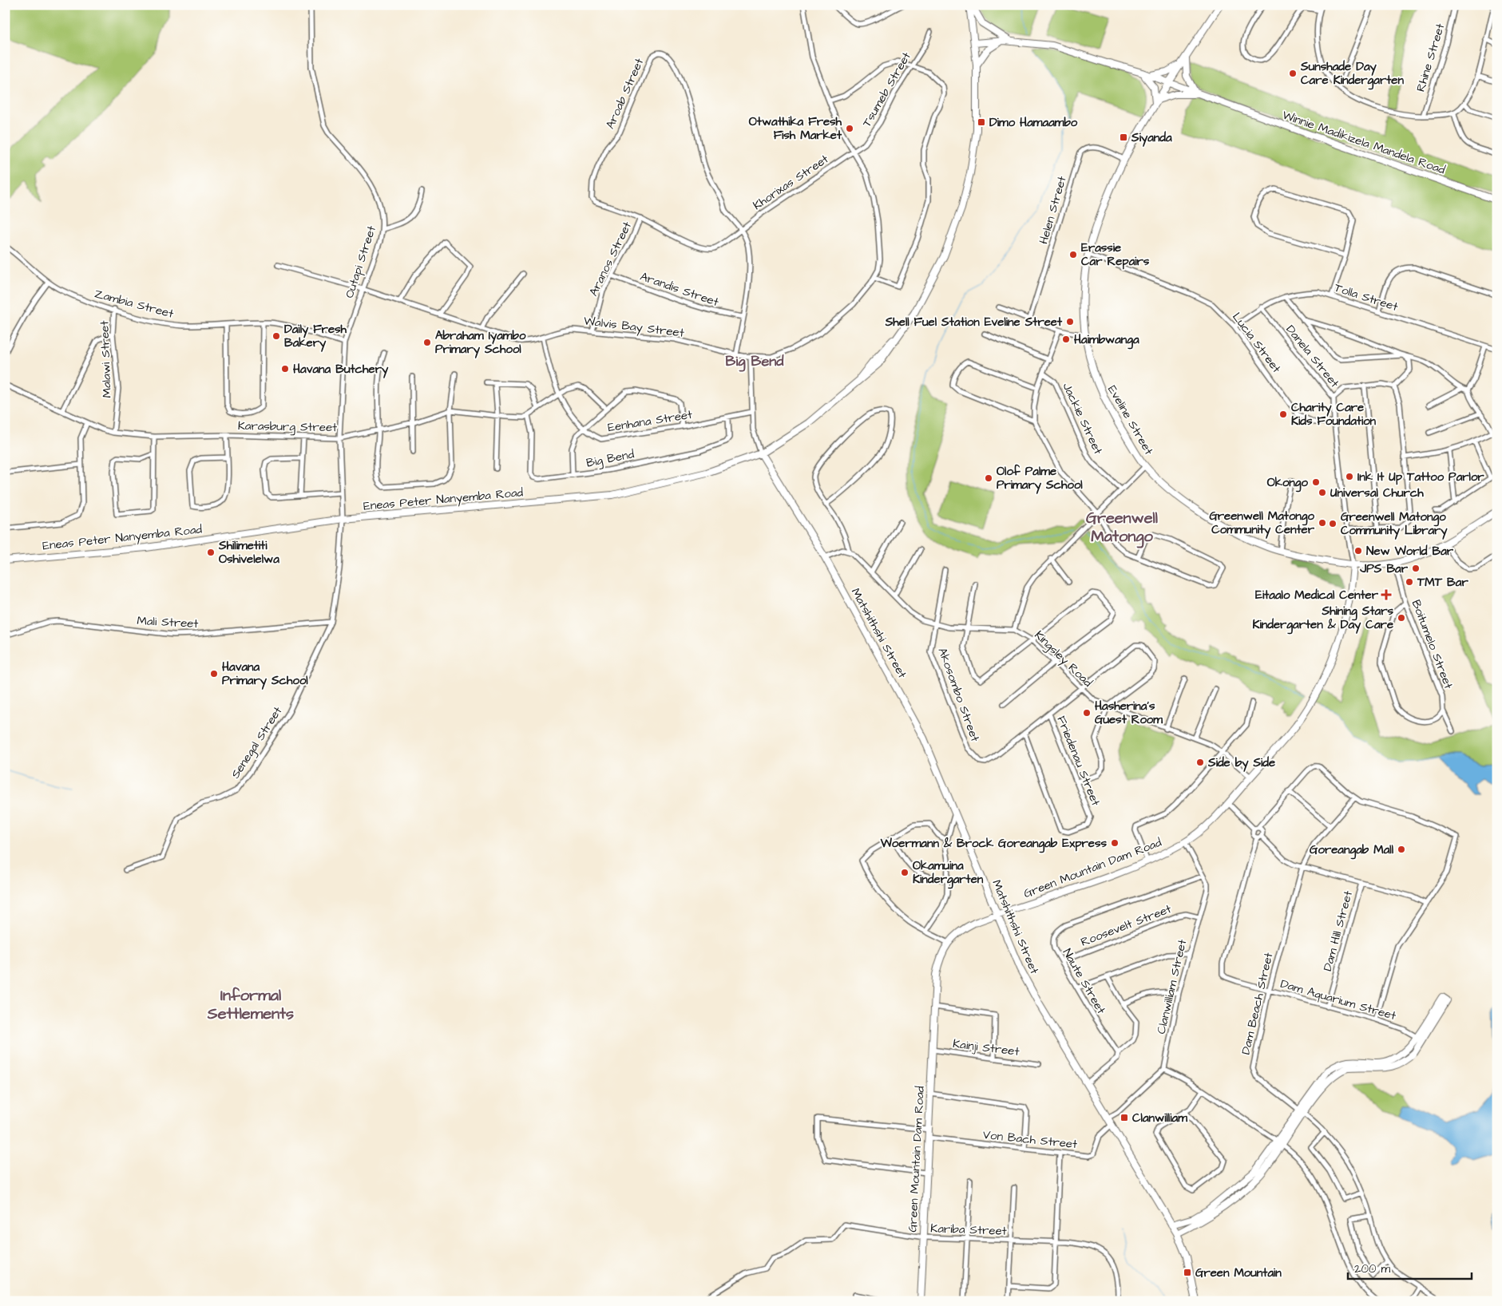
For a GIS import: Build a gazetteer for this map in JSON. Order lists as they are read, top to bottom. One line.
{"streets":{"main road":["Winnie Madikizela Mandela Road","Eveline Street","Eneas Peter Nanyemba Road","Matshithshi Street","Green Mountain Dam Road"],"street":["Rhine Street","Tsumeb Street","Aroab Street","Khorixas Street","Helen Street","Aranos Street","Outapi Street","Arandis Street","Tolla Street","Zambia Street","Walvis Bay Street","Lucia Street","Danela Street","Malawi Street","Jackie Street","Eenhana Street","Karasburg Street","Big Bend","Mali Street","Boitumelo Street","Kingsley Road","Akosombo Street","Senegal Street","Friedenau Street","Roosevelt Street","Dam Hill Street","Naute Street","Clanwilliam Street","Dam Aquarium Street","Dam Beach Street","Kainji Street","Von Bach Street","Kariba Street"]},"crossings":[["Tsumeb Street","Khorixas Street"],["Tsumeb Street","Walvis Bay Street"],["Aroab Street","Khorixas Street"],["Aroab Street","Aranos Street"],["Winnie Madikizela Mandela Road","Eveline Street"],["Winnie Madikizela Mandela Road","Eneas Peter Nanyemba Road"],["Khorixas Street","Walvis Bay Street"],["Helen Street","Eveline Street"],["Aranos Street","Arandis Street"],["Aranos Street","Walvis Bay Street"],["Outapi Street","Zambia Street"],["Outapi Street","Walvis Bay Street"],["Outapi Street","Karasburg Street"],["Outapi Street","Eneas Peter Nanyemba Road"],["Outapi Street","Senegal Street"],["Tolla Street","Lucia Street"],["Tolla Street","Danela Street"],["Zambia Street","Malawi Street"],["Walvis Bay Street","Eenhana Street"],["Lucia Street","Danela Street"],["Lucia Street","Eveline Street"],["Danela Street","Eveline Street"],["Danela Street","Green Mountain Dam Road"],["Malawi Street","Karasburg Street"],["Eveline Street","Boitumelo Street"],["Eveline Street","Green Mountain Dam Road"],["Eenhana Street","Karasburg Street"],["Eenhana Street","Big Bend"],["Karasburg Street","Big Bend"],["Eneas Peter Nanyemba Road","Matshithshi Street"],["Eneas Peter Nanyemba Road","Senegal Street"],["Mali Street","Senegal Street"],["Matshithshi Street","Green Mountain Dam Road"],["Matshithshi Street","Von Bach Street"],["Kingsley Road","Akosombo Street"],["Kingsley Road","Green Mountain Dam Road"],["Akosombo Street","Friedenau Street"],["Green Mountain Dam Road","Clanwilliam Street"],["Green Mountain Dam Road","Kainji Street"],["Green Mountain Dam Road","Von Bach Street"],["Green Mountain Dam Road","Kariba Street"],["Roosevelt Street","Naute Street"],["Roosevelt Street","Clanwilliam Street"],["Dam Hill Street","Dam Aquarium Street"],["Naute Street","Clanwilliam Street"],["Dam Aquarium Street","Dam Beach Street"]],"districts":["Big Bend","Greenwell Matongo","Informal Settlements"],"places":{"other":["Sunshade Day Care Kindergarten","Otwathika Fresh Fish Market","Erassie Car Repairs","Shell Fuel Station Eveline Street","Daily Fresh Bakery","Haimbwanga","Abraham Iyambo Primary School","Havana Butchery","Charity Care Kids Foundation","Ink It Up Tattoo Parlor","Olof Palme Primary School","Okongo","Universal Church","Greenwell Matongo Community Center","Greenwell Matongo Community Library","New World Bar","Shilimetiti Oshivelelwa","JPS Bar","TMT Bar","Shining Stars Kindergarten & Day Care","Havana Primary School","Hasherina's Guest Room","Side by Side","Woermann & Brock Goreangab Express","Goreangab Mall","Okamuina Kindergarten"],"transit":["Dimo Hamaambo","Siyanda","Clanwilliam","Green Mountain"],"health":["Eitaalo Medical Center"]},"scale_bar":"200 m"}
